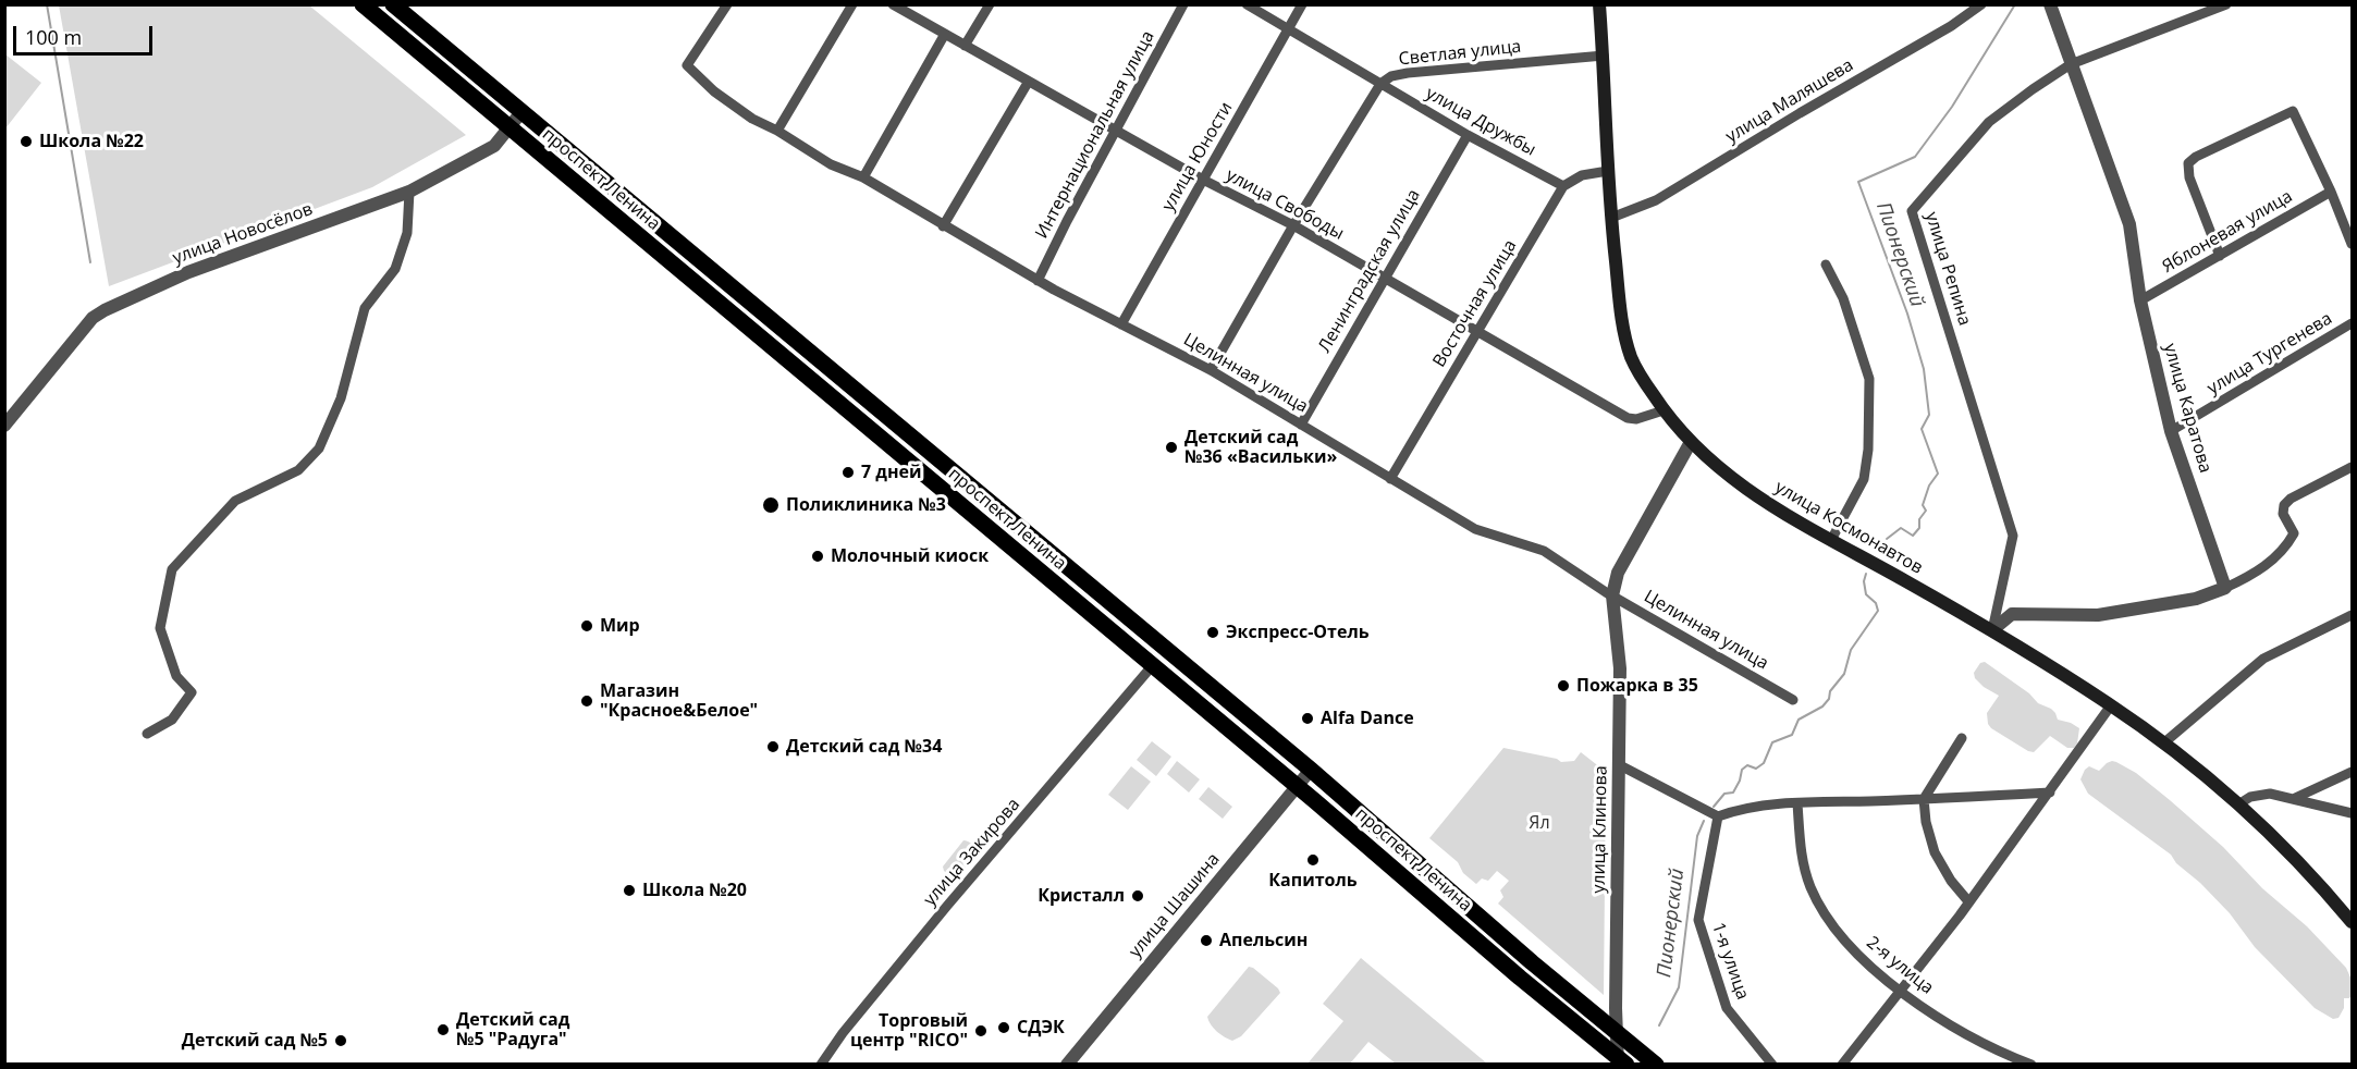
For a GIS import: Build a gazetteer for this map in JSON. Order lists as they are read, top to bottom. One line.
{"streets":{"main road":["проспект Ленина","улица Космонавтов"],"street":["Светлая улица","улица Маляшева","улица Дружбы","Интернациональная улица","улица Юности","улица Свободы","Яблоневая улица","улица Новосёлов","улица Репина","Ленинградская улица","Восточная улица","улица Тургенева","Целинная улица","улица Каратова","улица Клинова","улица Закирова","улица Шашина","1-я улица","2-я улица"]},"crossings":[["Светлая улица","улица Дружбы"],["Светлая улица","улица Свободы"],["Светлая улица","Целинная улица"],["Светлая улица","улица Космонавтов"],["улица Маляшева","улица Космонавтов"],["улица Дружбы","улица Юности"],["улица Дружбы","Ленинградская улица"],["улица Дружбы","Восточная улица"],["Интернациональная улица","улица Свободы"],["Интернациональная улица","Целинная улица"],["улица Юности","улица Свободы"],["улица Юности","Целинная улица"],["проспект Ленина","улица Новосёлов"],["проспект Ленина","улица Клинова"],["проспект Ленина","улица Закирова"],["проспект Ленина","улица Шашина"],["улица Свободы","Ленинградская улица"],["улица Свободы","Восточная улица"],["улица Свободы","улица Космонавтов"],["Яблоневая улица","улица Каратова"],["улица Репина","улица Каратова"],["улица Репина","улица Космонавтов"],["Ленинградская улица","Целинная улица"],["Восточная улица","Целинная улица"],["улица Тургенева","улица Каратова"],["Целинная улица","улица Клинова"]],"water":["Пионерский"],"parks":["Ял"],"places":["Школа №22","Детский сад №36 «Васильки»","7 дней","Поликлиника №3","Молочный киоск","Мир","Экспресс-Отель","Пожарка в 35","Магазин \"Красное&Белое\"","Alfa Dance","Детский сад №34","Капитоль","Школа №20","Кристалл","Апельсин","СДЭК","Детский сад №5 \"Радуга\"","Торговый центр \"RICO\"","Детский сад №5"],"scale_bar":"100 m"}
